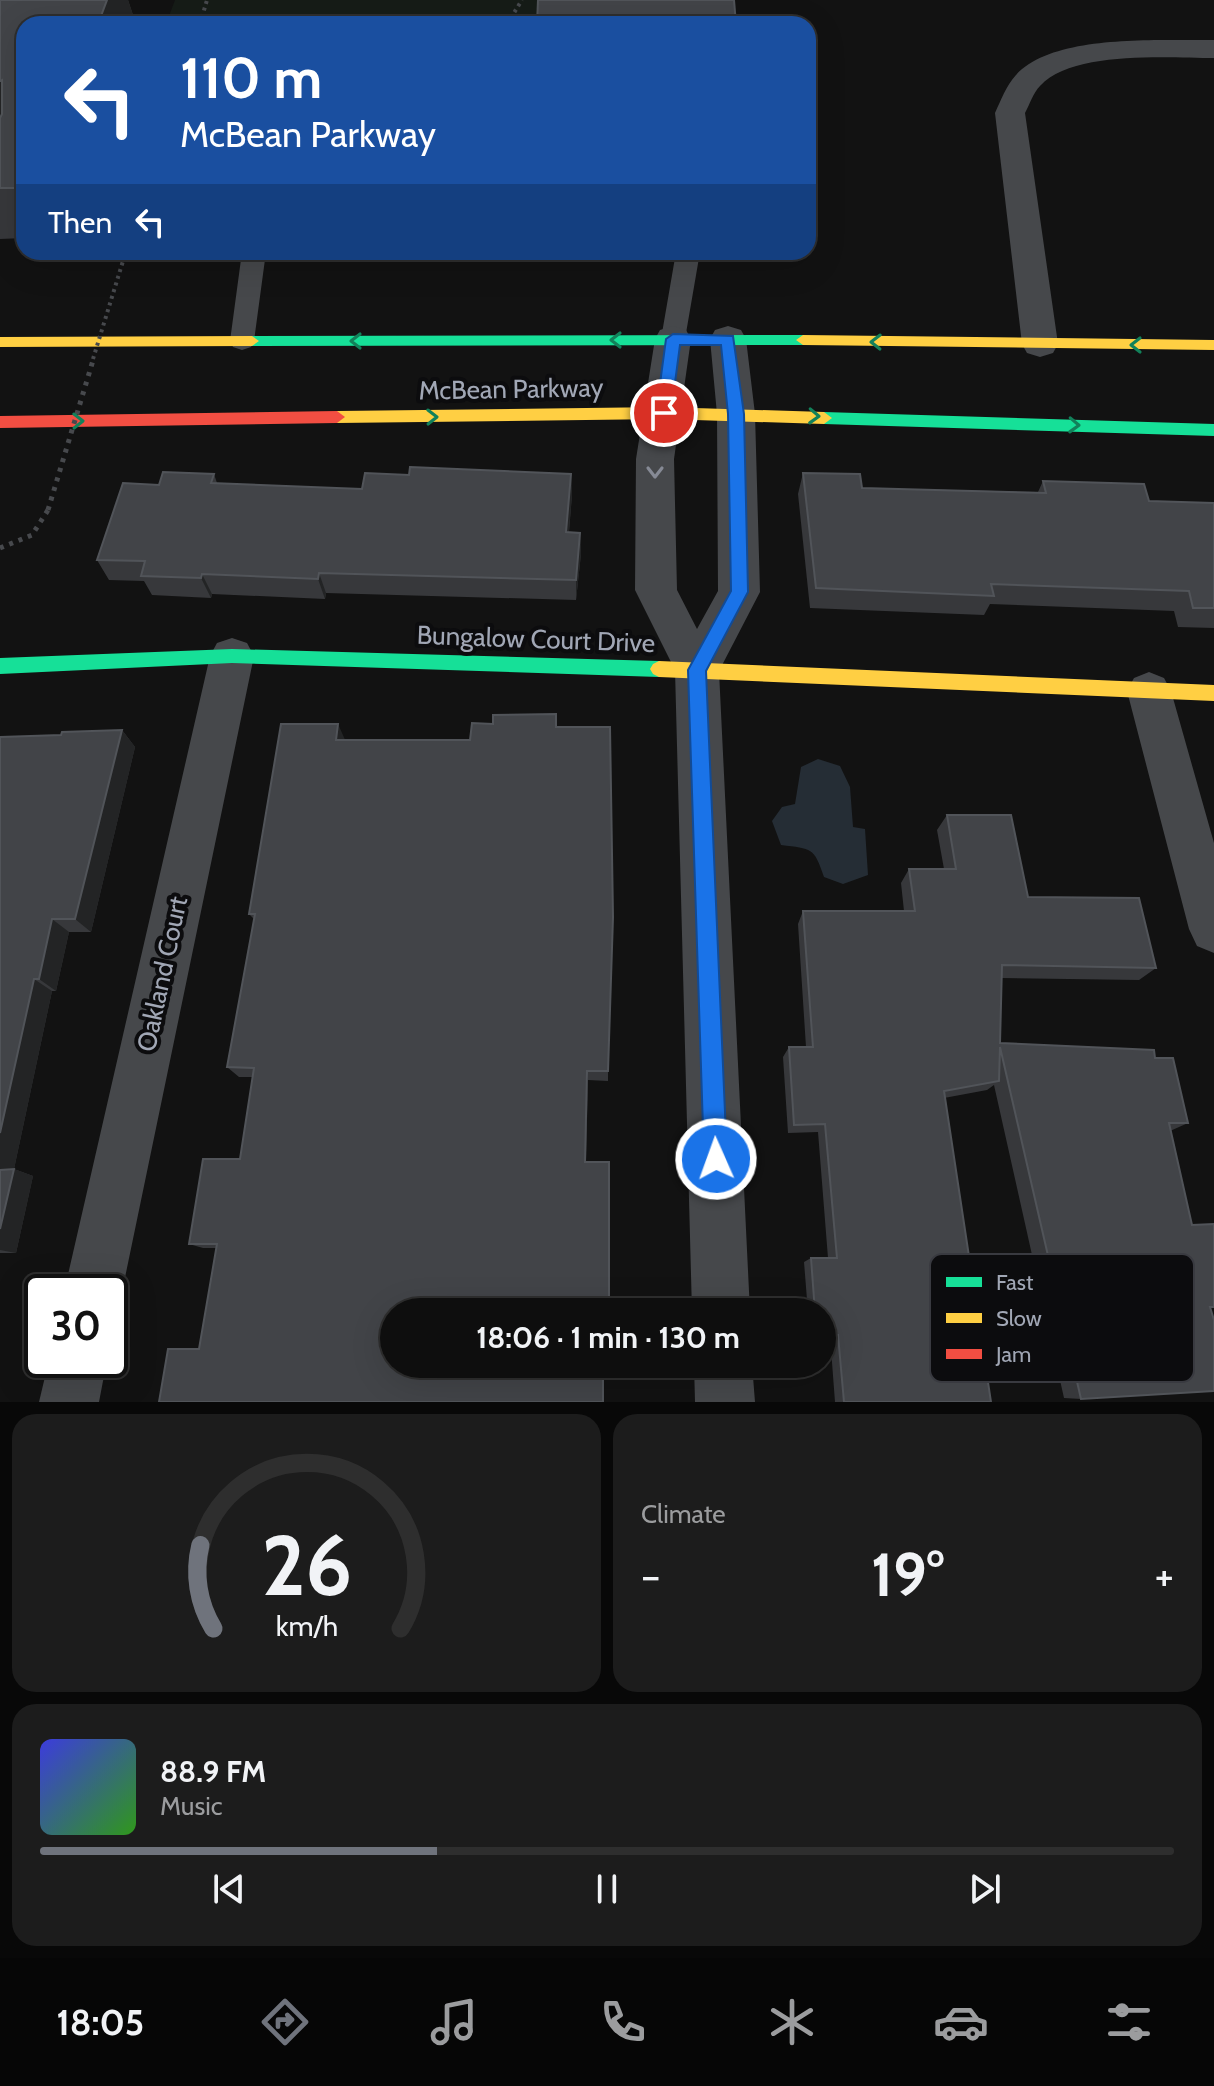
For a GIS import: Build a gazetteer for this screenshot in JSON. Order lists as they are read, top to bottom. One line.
{"streets":{"main road":["McBean Parkway","Bungalow Court Drive"],"street":["Oakland Court"]},"crossings":[["Bungalow Court Drive","Oakland Court"]],"legend":["Fast","Slow","Jam"],"page":{"turn":["110 m","McBean Parkway"],"then":"Then","limit":"30","trip":"18:06 · 1 min · 130 m","tile":"Climate","heat":["−","19°","+"],"song":["88.9 FM","Music"],"tabs":"18:05","gauge":["26","km/h"]}}
